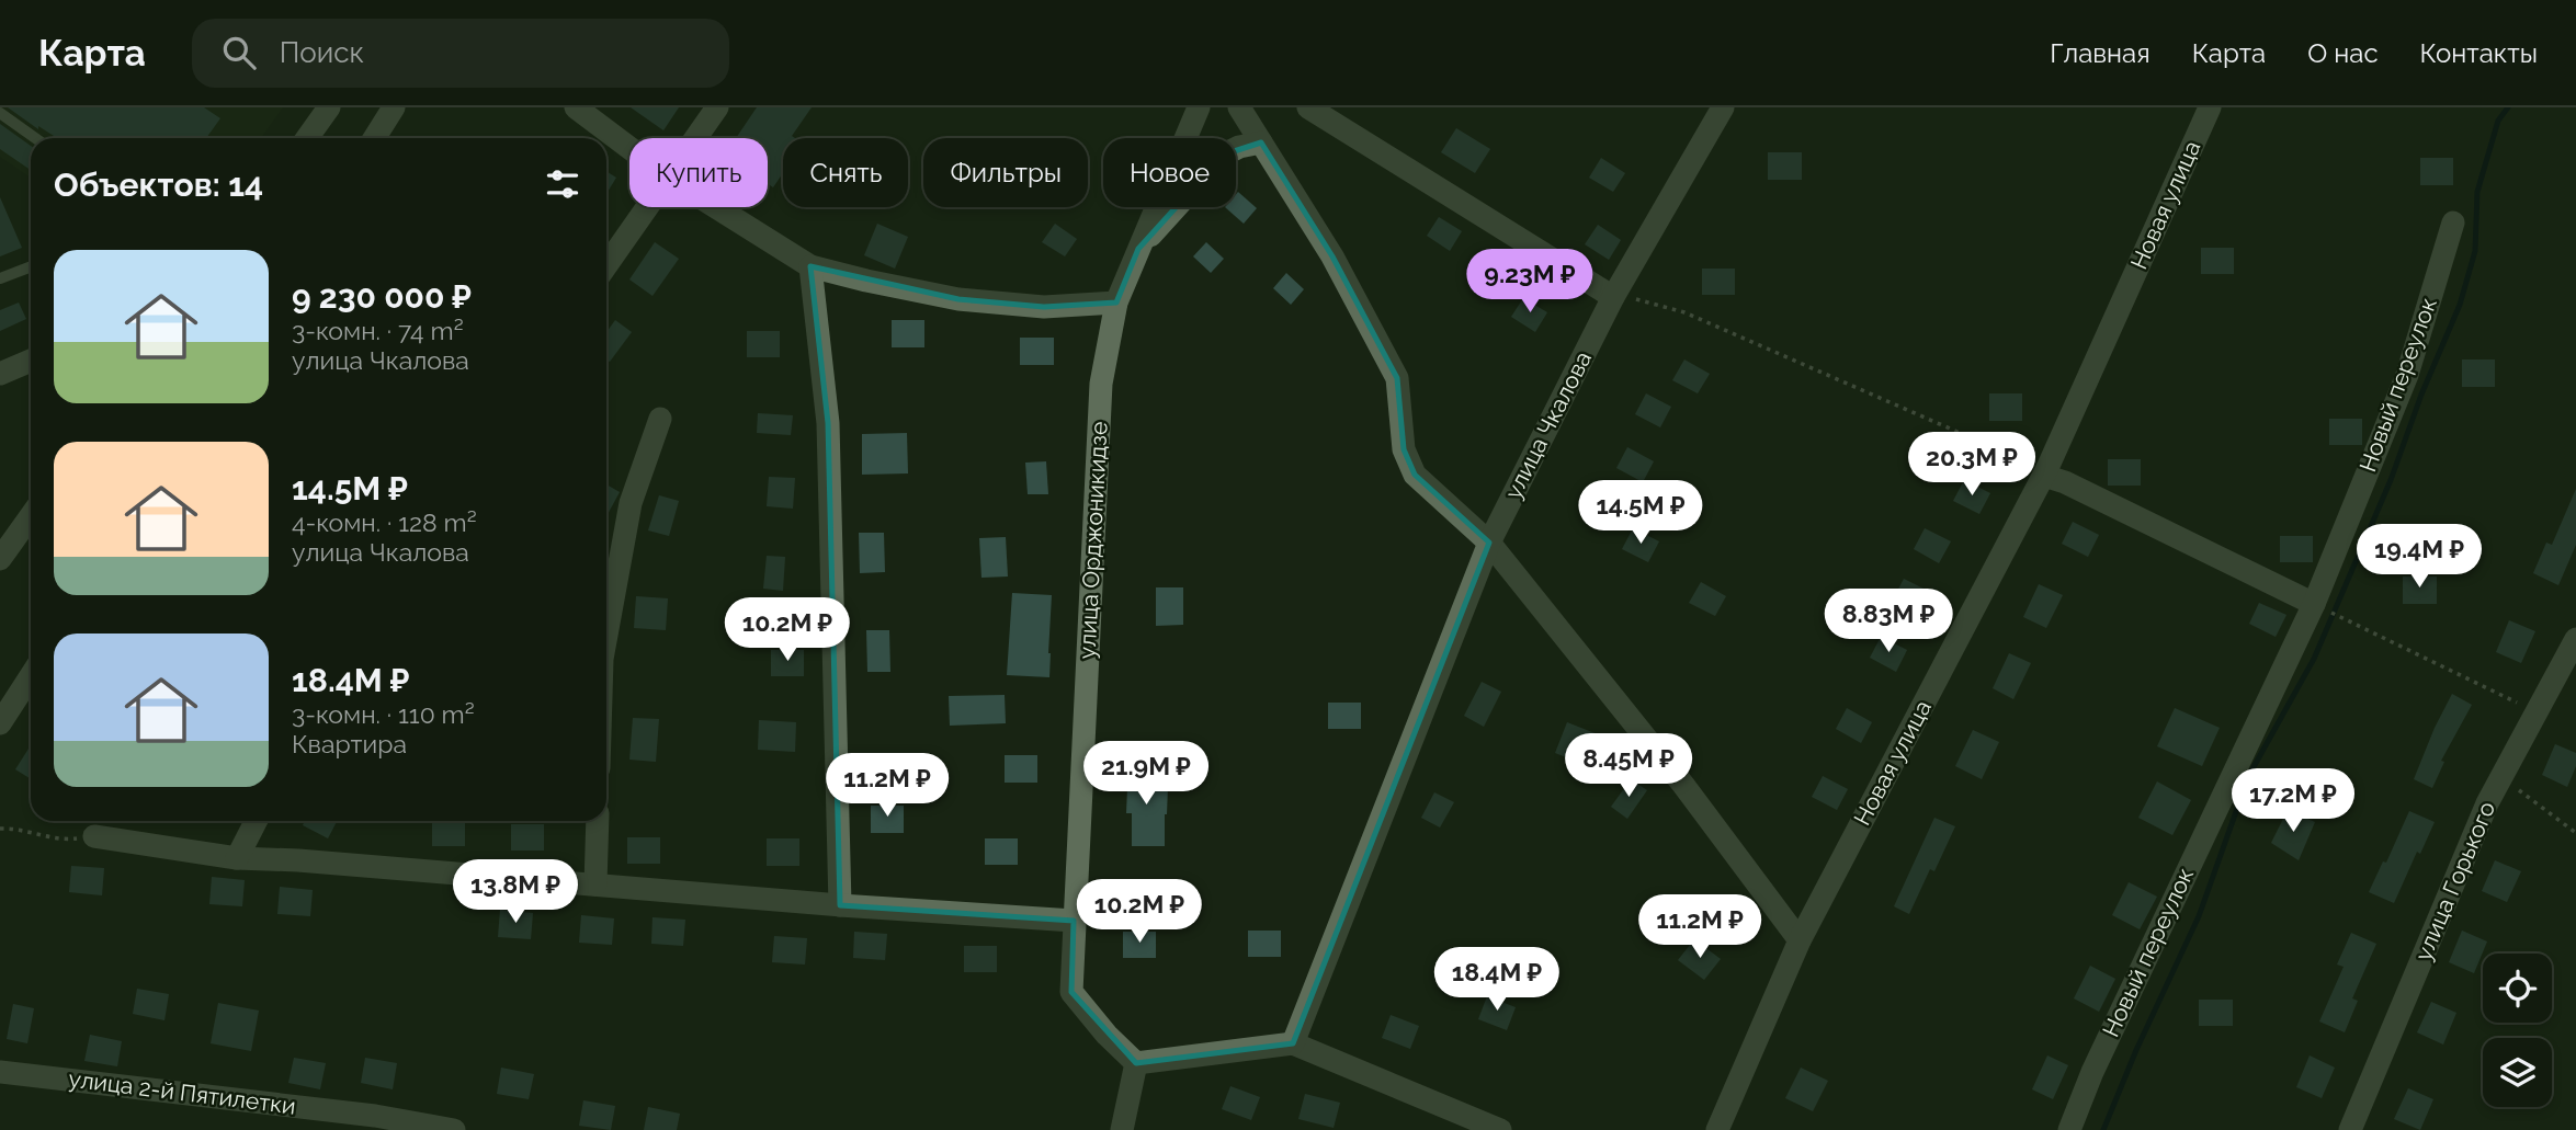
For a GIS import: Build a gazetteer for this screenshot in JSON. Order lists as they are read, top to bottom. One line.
{"streets":{"street":["Новая улица","Новый переулок","улица Чкалова","улица Орджоникидзе","улица Горького","улица 2-й Пятилетки"]},"page":{"header":"Карта","search":"Поиск","nav":["Главная","Карта","О нас","Контакты"],"chip":["Купить","Снять","Фильтры","Новое"],"heading":"Объектов: 14","list":[{"name":"9 230 000 ₽","note":"3-комн. · 74 m² · улица Чкалова"},{"name":"14.5M ₽","note":"4-комн. · 128 m² · улица Чкалова"},{"name":"18.4M ₽","note":"3-комн. · 110 m² · Квартира"}],"price":["9.23M ₽","20.3M ₽","14.5M ₽","19.4M ₽","8.83M ₽","10.2M ₽","8.45M ₽","21.9M ₽","11.2M ₽","17.2M ₽","13.8M ₽","10.2M ₽","11.2M ₽","18.4M ₽"]}}
